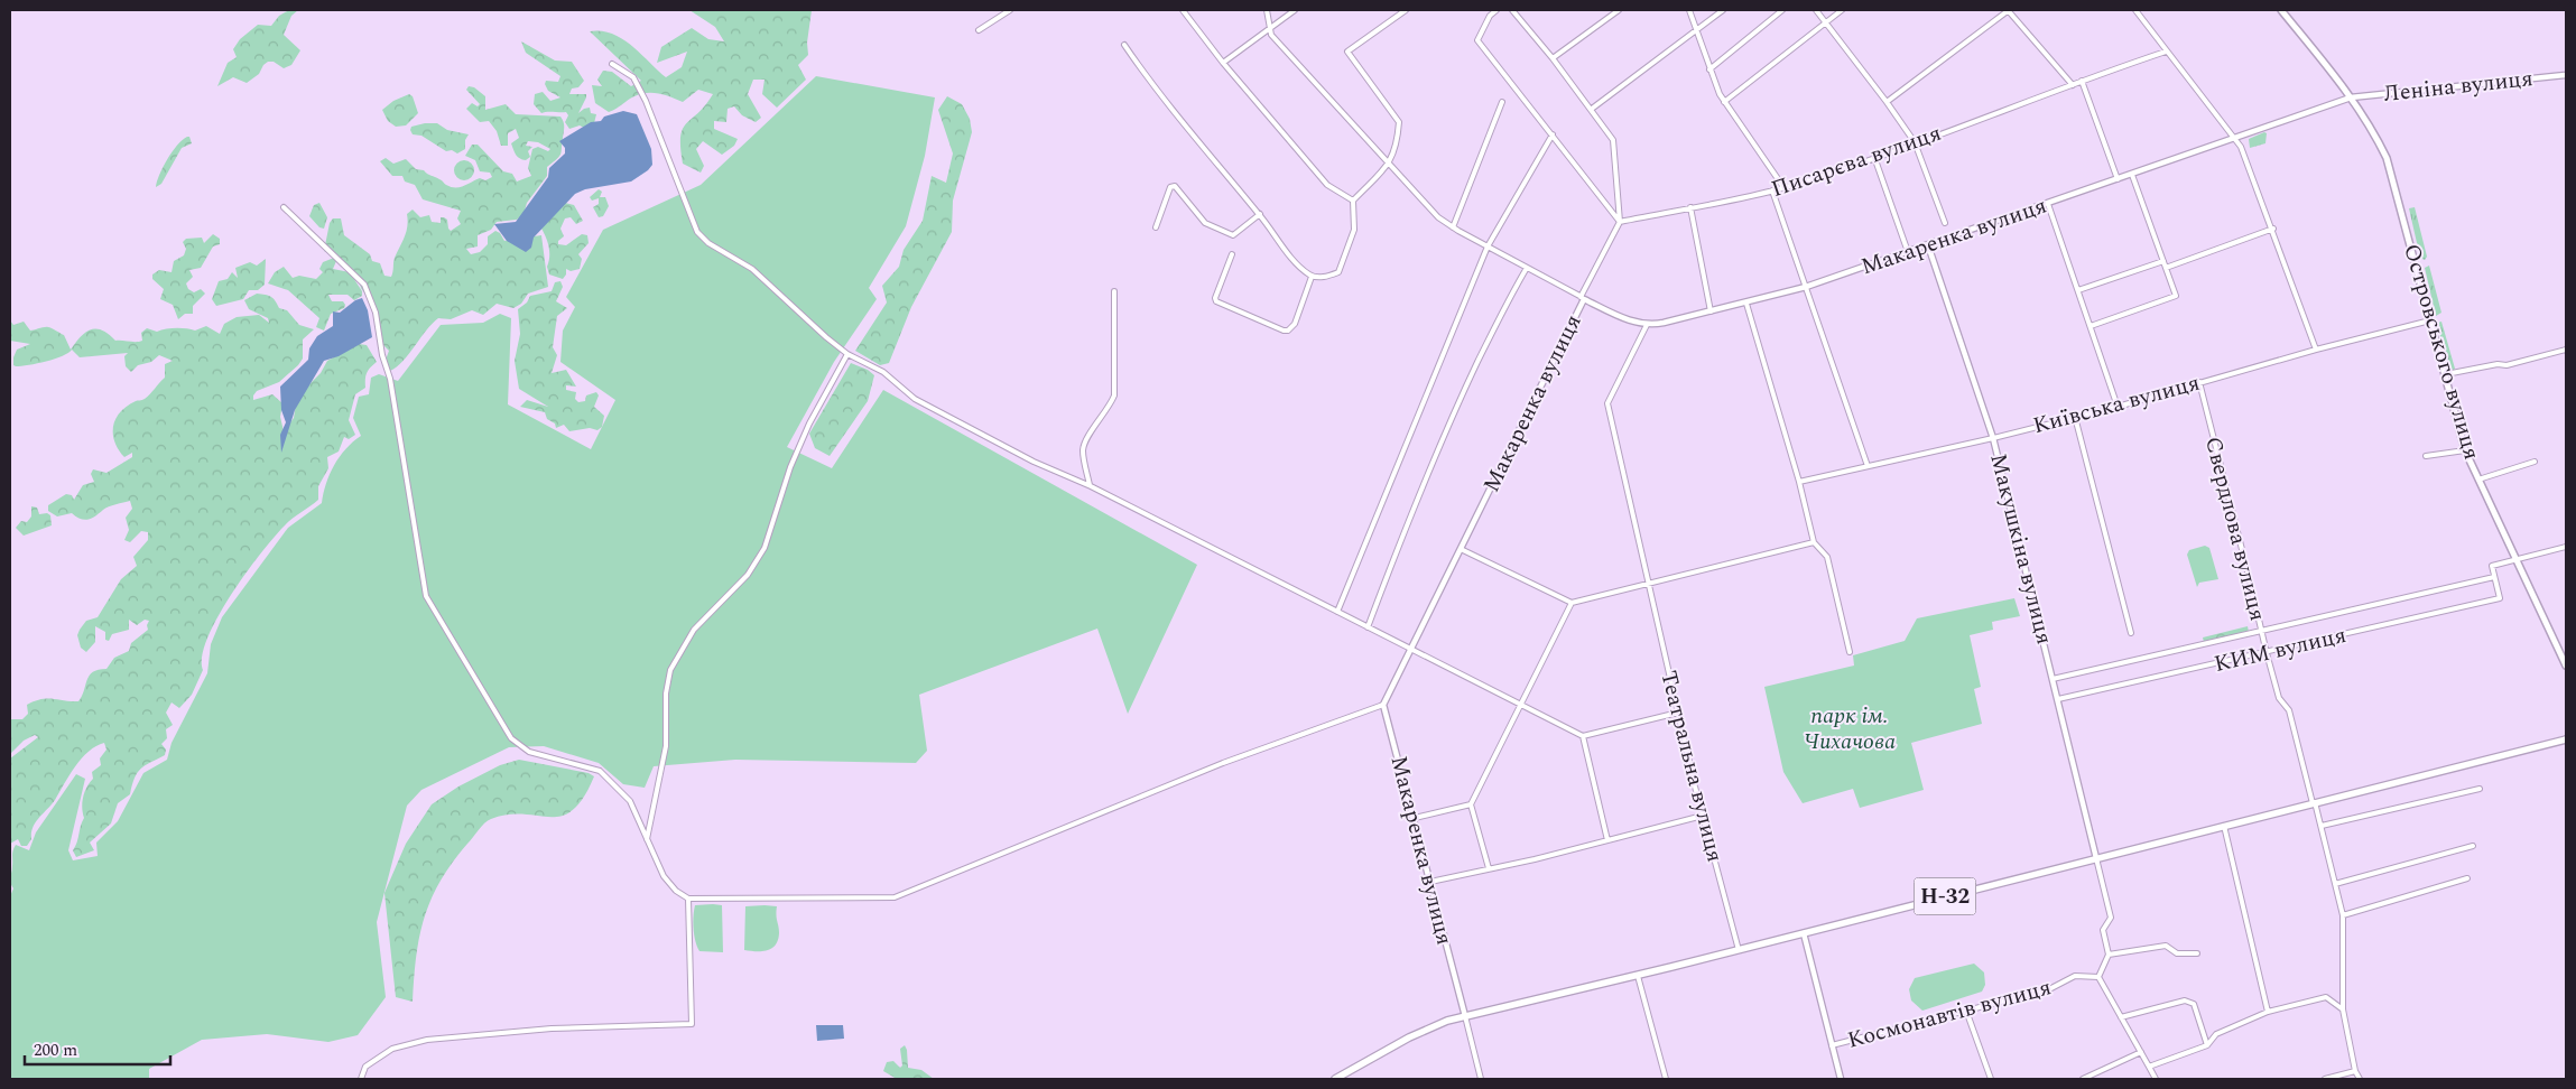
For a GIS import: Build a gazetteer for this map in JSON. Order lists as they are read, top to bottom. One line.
{"streets":{"main road":["Островського вулиця","Н-32"],"street":["Леніна вулиця","Писарєва вулиця","Макаренка вулиця","Київська вулиця","Свердлова вулиця","Макушкіна вулиця","КИМ вулиця","Театральна вулиця","Космонавтів вулиця"]},"crossings":[["Леніна вулиця","Макаренка вулиця"],["Леніна вулиця","Островського вулиця"],["Макаренка вулиця","Островського вулиця"],["Макаренка вулиця","Макушкіна вулиця"],["Макаренка вулиця","Театральна вулиця"],["Макаренка вулиця","Н-32"],["Островського вулиця","Київська вулиця"],["Київська вулиця","Свердлова вулиця"],["Київська вулиця","Макушкіна вулиця"],["Свердлова вулиця","КИМ вулиця"],["Свердлова вулиця","Н-32"],["Макушкіна вулиця","КИМ вулиця"],["Макушкіна вулиця","Н-32"],["Театральна вулиця","Н-32"]],"parks":["парк ім. Чихачова"],"scale_bar":"200 m"}
